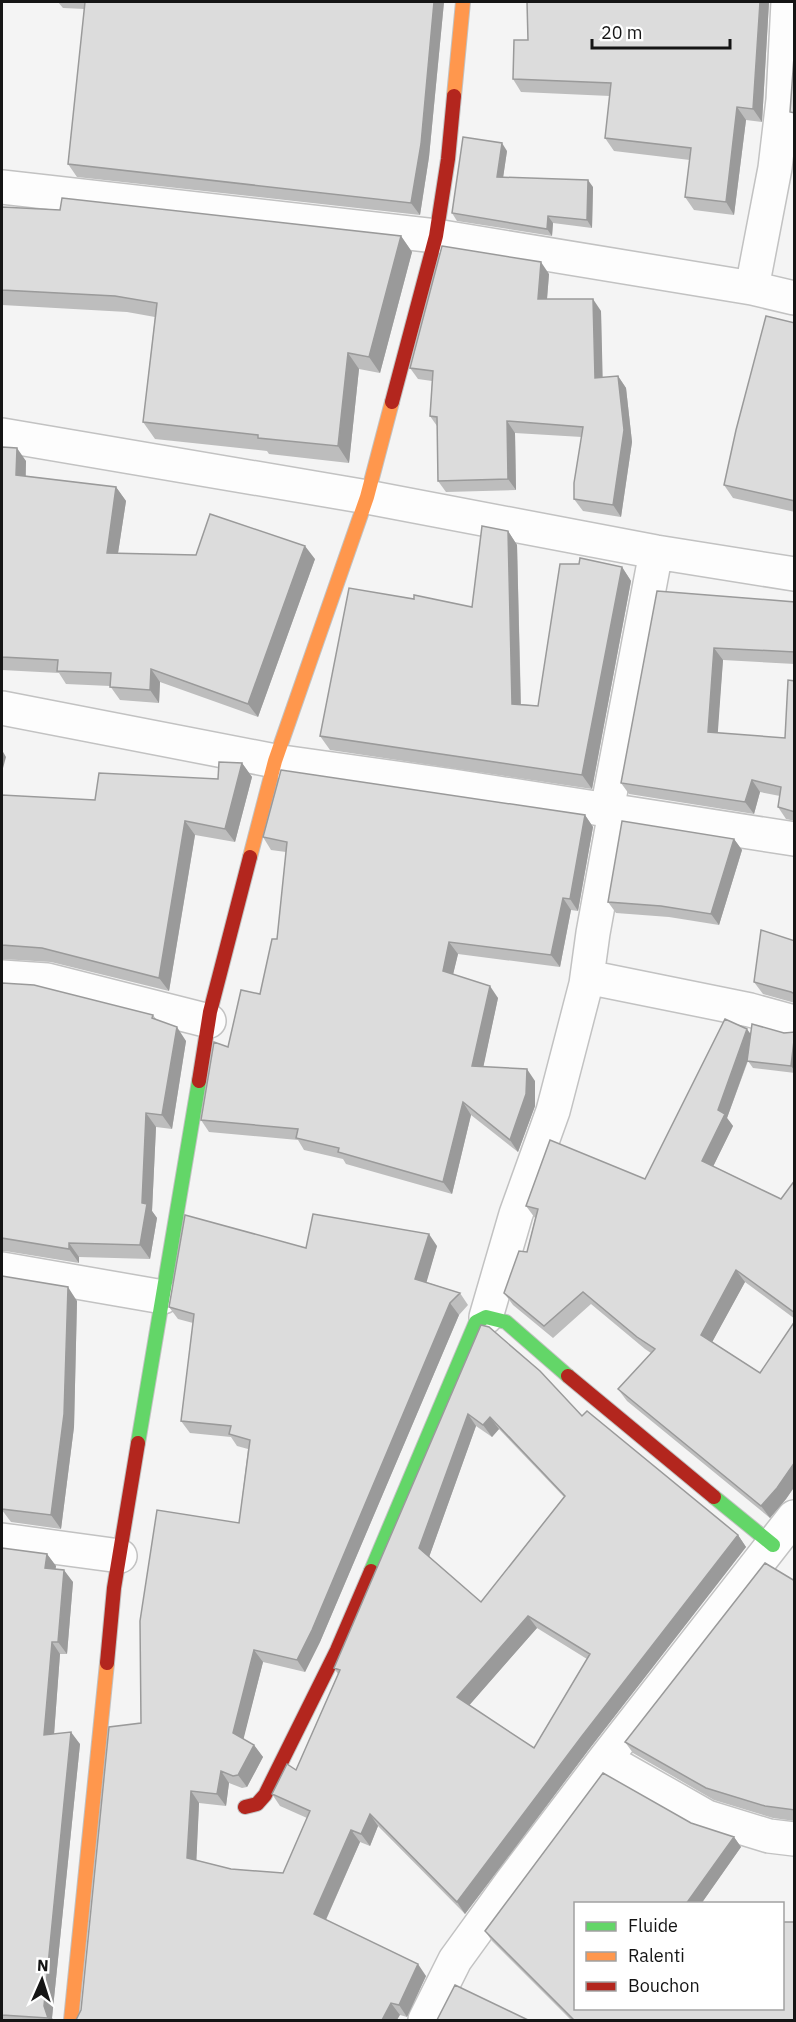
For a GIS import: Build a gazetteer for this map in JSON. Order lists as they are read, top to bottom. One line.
{"legend":["Fluide","Ralenti","Bouchon"],"scale_bar":"20 m","north":"top"}
